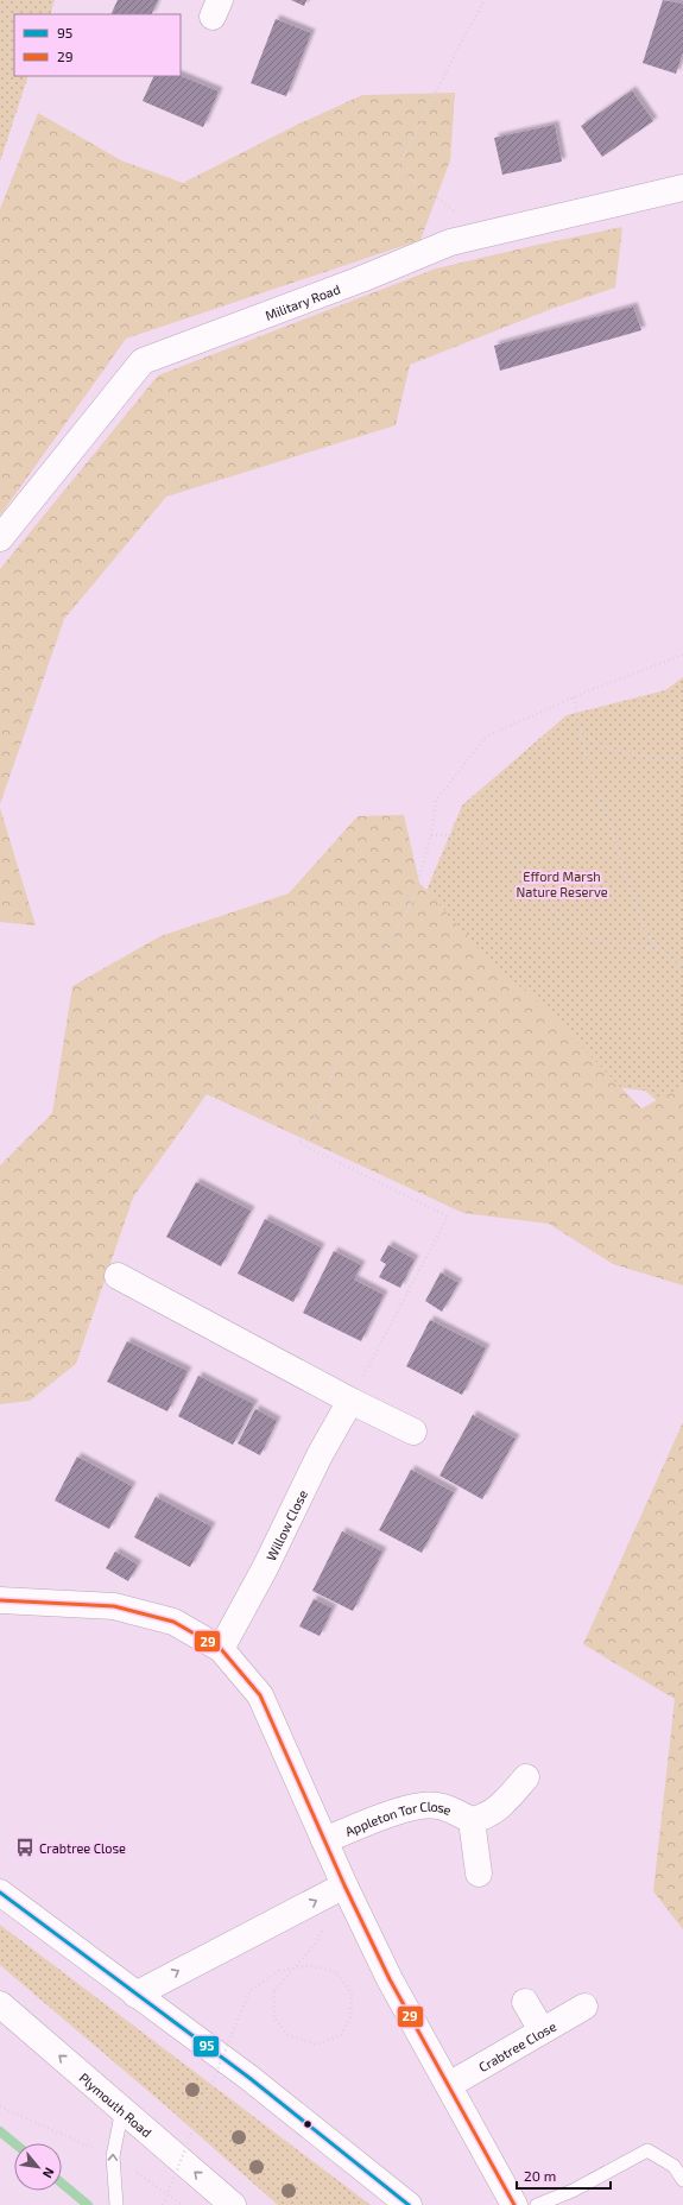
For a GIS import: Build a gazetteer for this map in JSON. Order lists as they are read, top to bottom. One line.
{"streets":{"street":["Military Road","Willow Close","Appleton Tor Close","Crabtree Close","Plymouth Road"]},"parks":["Efford Marsh Nature Reserve"],"places":{"bus stop":["Crabtree Close"]},"lines":["transit line 29","transit line 95"],"legend":["95","29"],"scale_bar":"20 m","north":"bottom right"}
